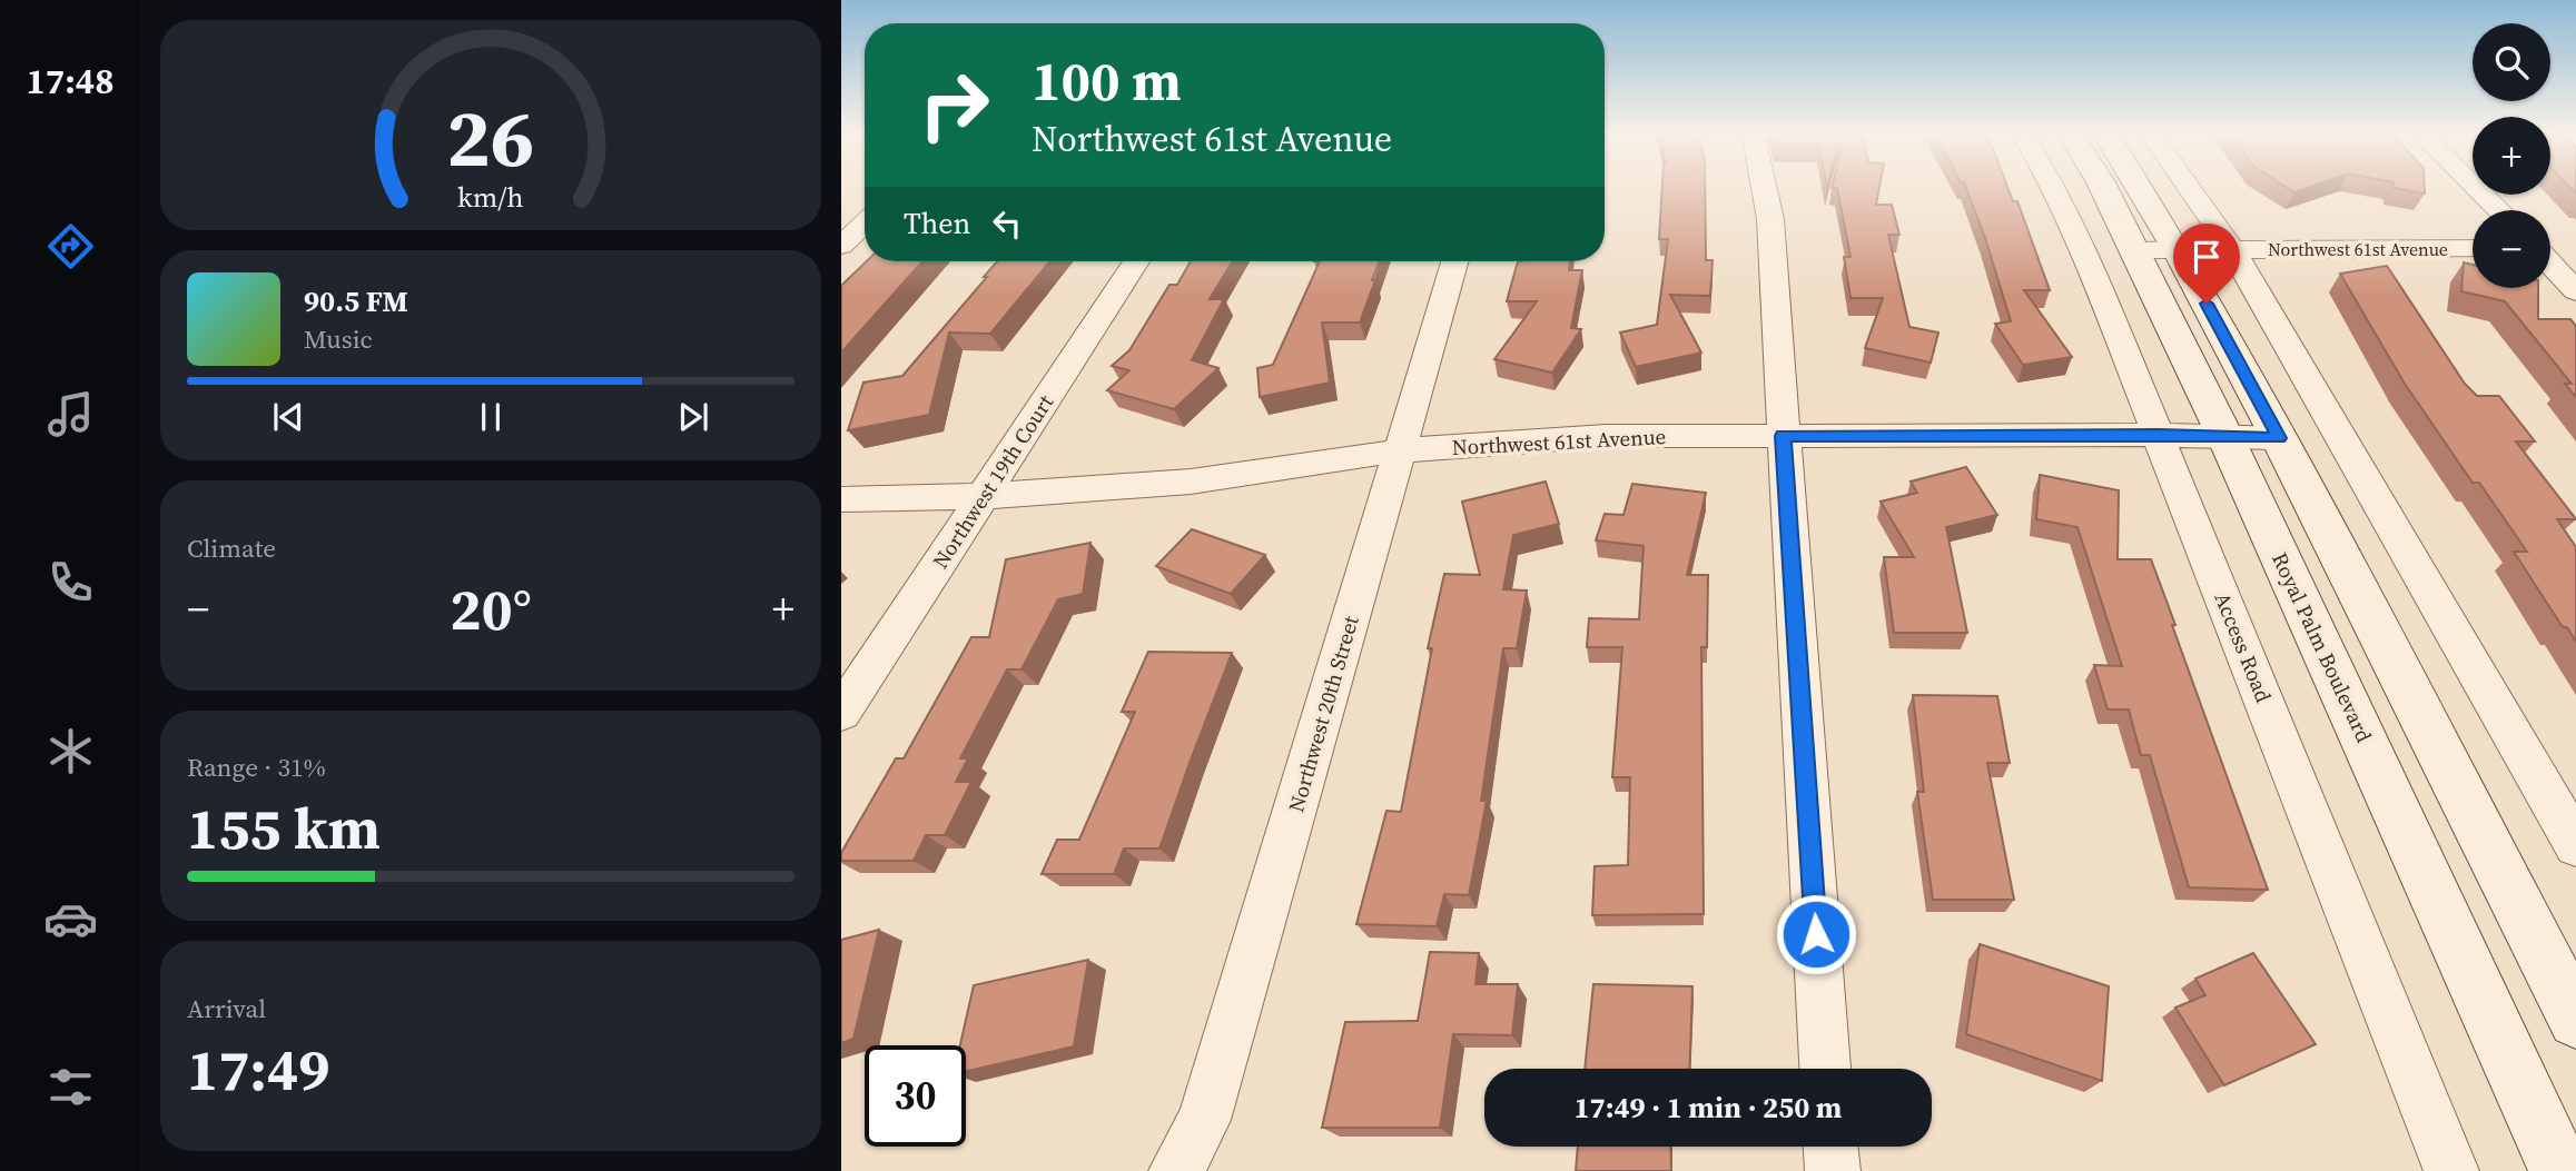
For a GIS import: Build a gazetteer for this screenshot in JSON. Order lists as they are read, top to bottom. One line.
{"streets":{"main road":["Royal Palm Boulevard"],"street":["Northwest 61st Avenue","Northwest 19th Court","Access Road","Northwest 20th Street"]},"crossings":[["Northwest 61st Avenue","Northwest 19th Court"],["Northwest 61st Avenue","Access Road"],["Northwest 61st Avenue","Royal Palm Boulevard"],["Northwest 61st Avenue","Northwest 20th Street"]],"page":{"tabs":"17:48","map_buttons":["+","−"],"turn":["100 m","Northwest 61st Avenue"],"then":"Then","song":["90.5 FM","Music"],"tile":["Climate",["Range · 31%","155 km"],["Arrival","17:49"]],"heat":["−","20°","+"],"limit":"30","trip":"17:49 · 1 min · 250 m","gauge":["26","km/h"]}}
